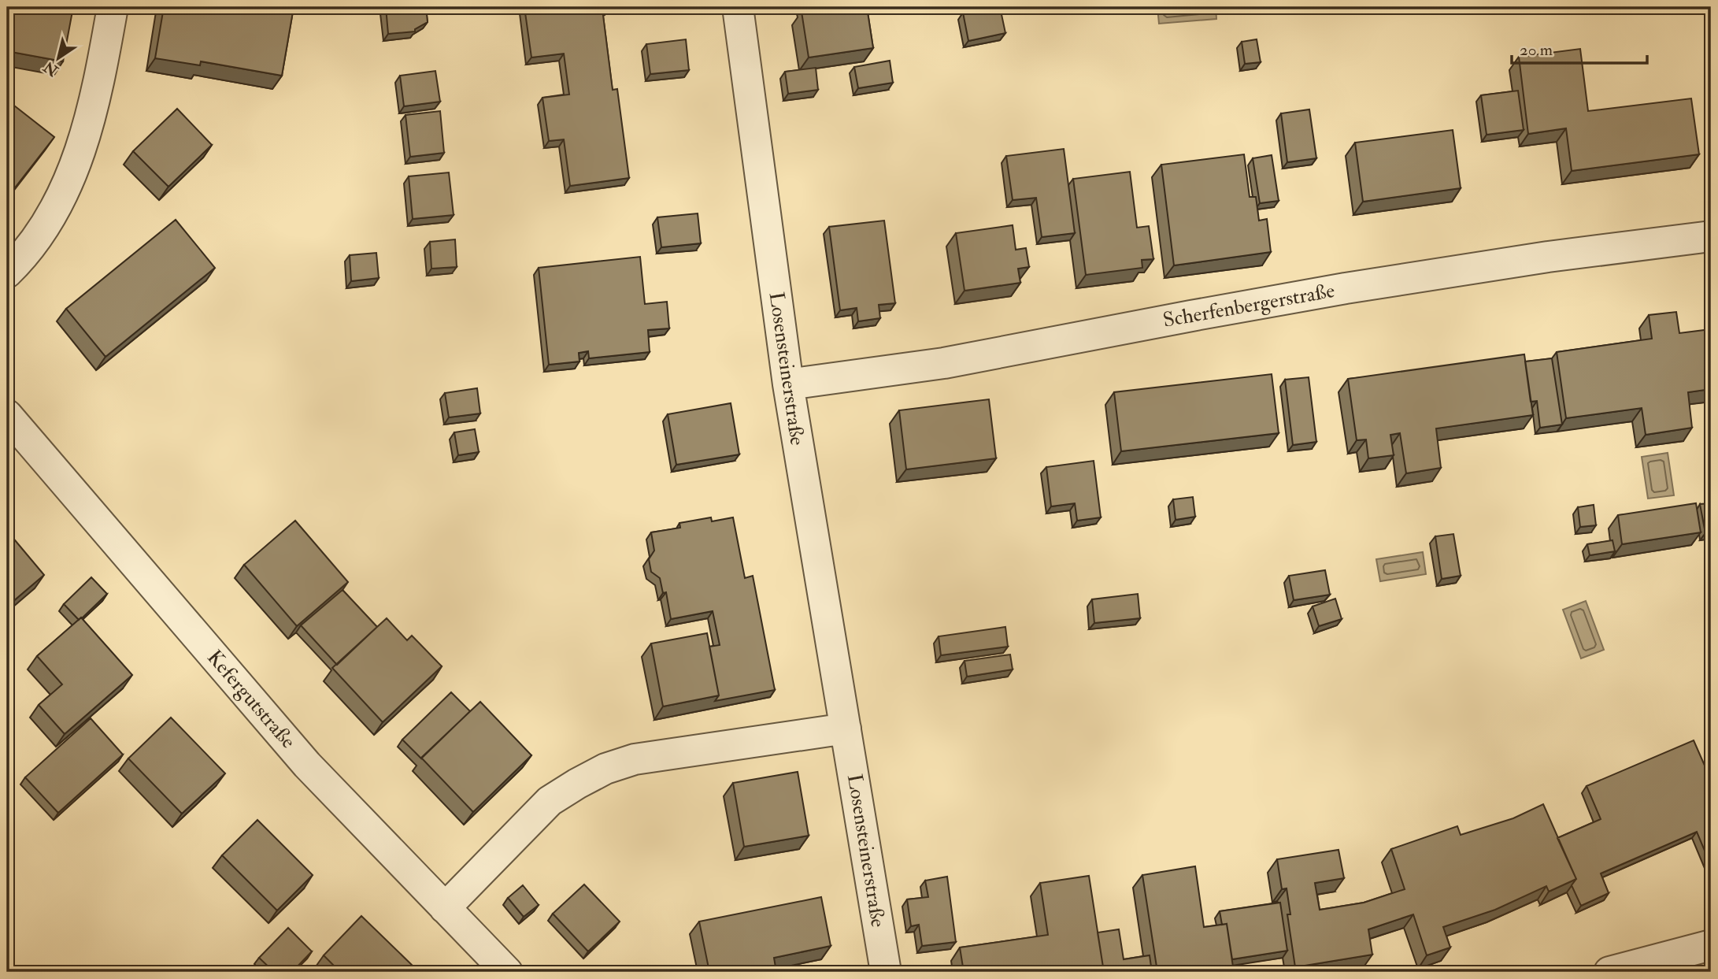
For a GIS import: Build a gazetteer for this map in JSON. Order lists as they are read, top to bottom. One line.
{"streets":{"street":["Scherfenbergerstraße","Losensteinerstraße","Kefergutstraße"]},"crossings":[["Scherfenbergerstraße","Losensteinerstraße"]],"scale_bar":"20 m","north":"bottom left"}
